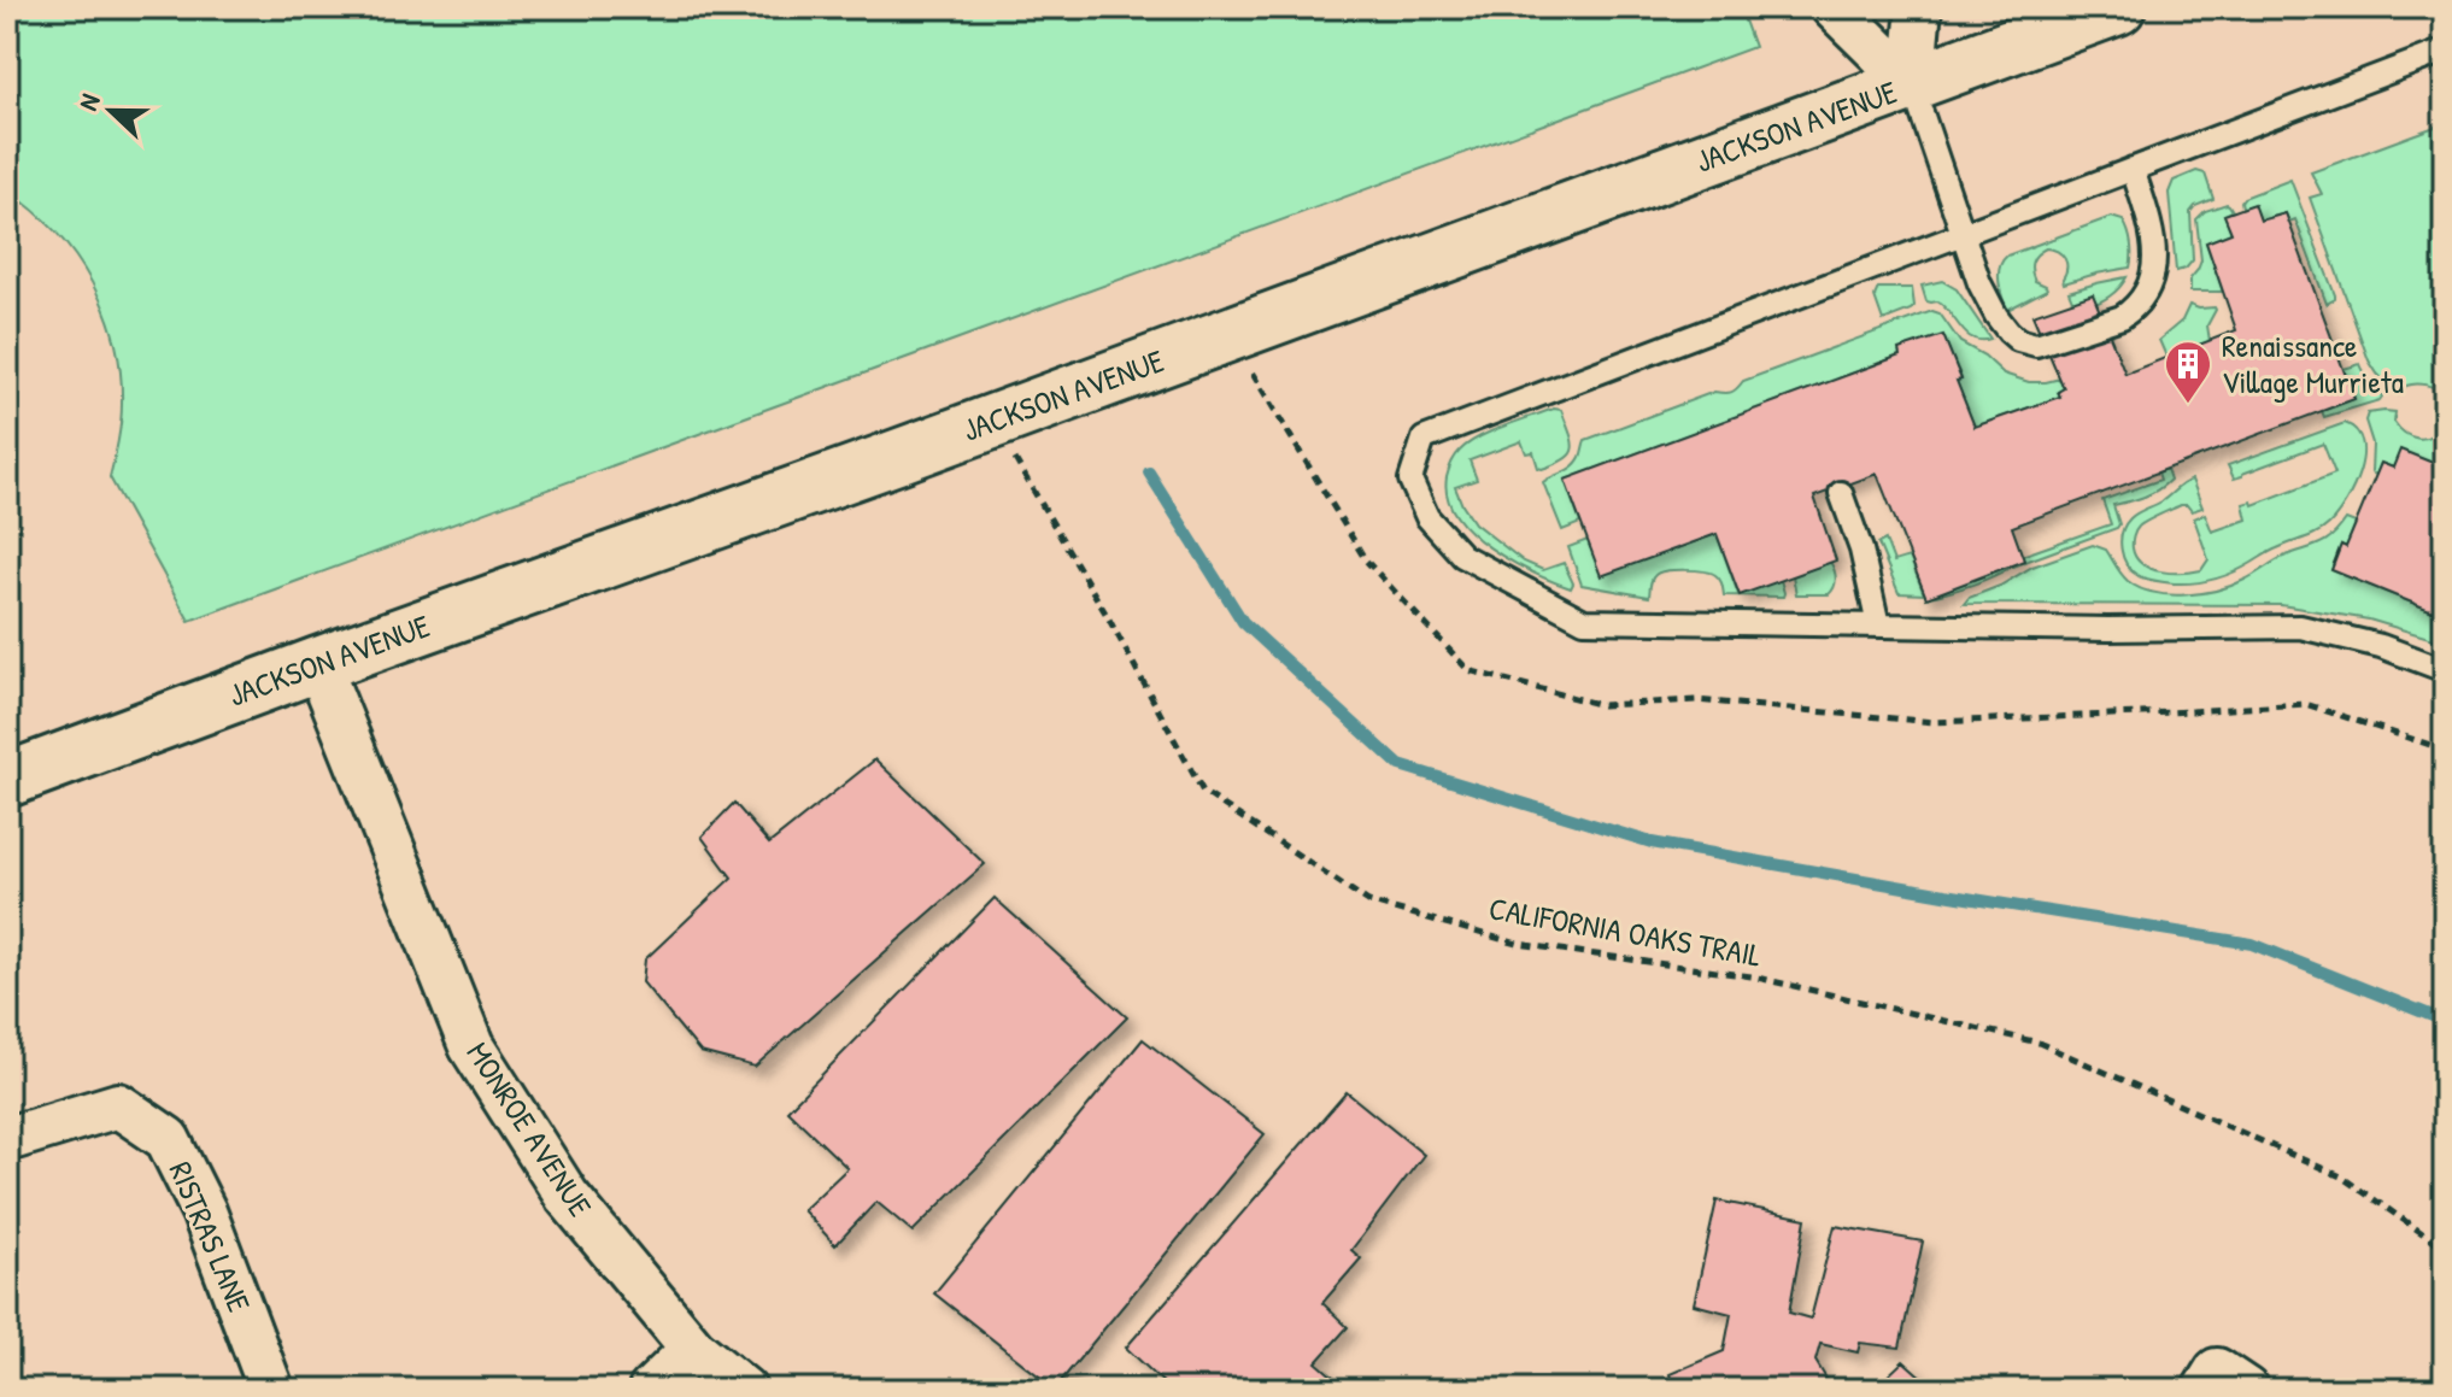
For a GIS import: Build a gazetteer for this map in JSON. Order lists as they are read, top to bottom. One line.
{"streets":{"main road":["JACKSON AVENUE"],"street":["MONROE AVENUE","RISTRAS LANE"],"path":["CALIFORNIA OAKS TRAIL"]},"crossings":[["JACKSON AVENUE","CALIFORNIA OAKS TRAIL"],["JACKSON AVENUE","MONROE AVENUE"]],"places":{"building":["Renaissance Village Murrieta"]},"north":"left"}
